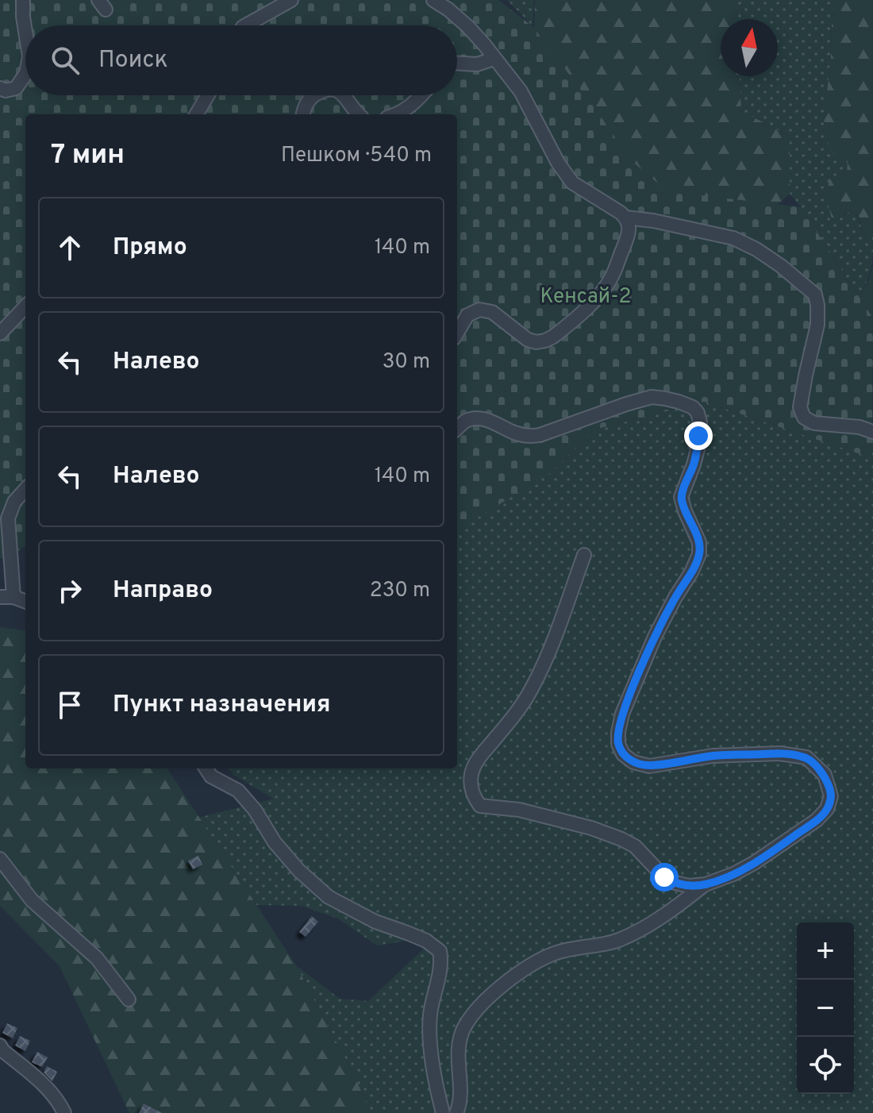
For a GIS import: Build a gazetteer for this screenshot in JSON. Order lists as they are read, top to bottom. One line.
{"parks":["Кенсай-2"],"north":"top","page":{"search":"Поиск","heading":["7 мин","Пешком · 540 m"],"list":[["Прямо","140 m"],["Налево","30 m"],["Налево","140 m"],["Направо","230 m"],"Пункт назначения"],"map_buttons":["+","−"]}}
